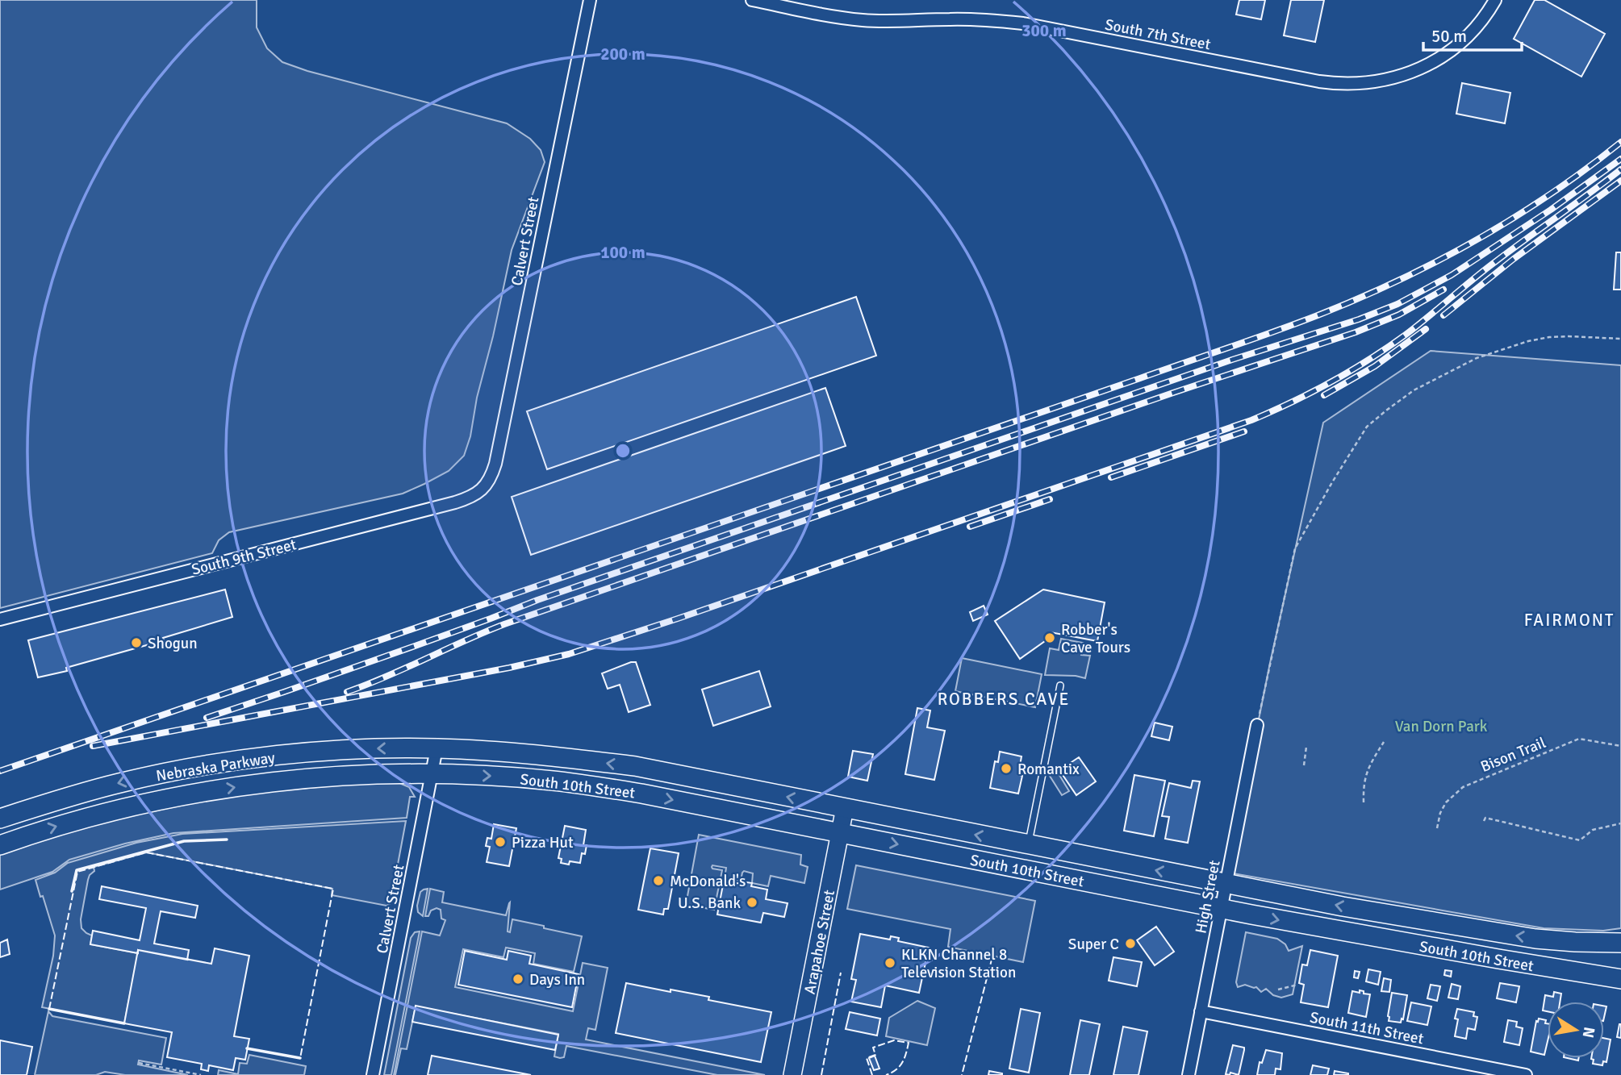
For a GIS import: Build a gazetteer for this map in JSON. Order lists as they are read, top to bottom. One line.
{"streets":{"main road":["Nebraska Parkway","South 10th Street"],"street":["South 7th Street","Calvert Street","South 9th Street","High Street","Arapahoe Street","South 11th Street"],"path":["Bison Trail"]},"crossings":[["Calvert Street","South 9th Street"],["Calvert Street","Nebraska Parkway"],["Calvert Street","South 10th Street"],["Nebraska Parkway","South 10th Street"],["South 10th Street","High Street"],["South 10th Street","Arapahoe Street"],["High Street","South 11th Street"]],"districts":["FAIRMONT","ROBBERS CAVE"],"parks":["Van Dorn Park"],"places":["Robber's Cave Tours","Shogun","Romantix","Pizza Hut","McDonald's","U.S. Bank","Super C","KLKN Channel 8 Television Station","Days Inn"],"scale_bar":"50 m","north":"right","rings":["300 m","200 m","100 m"]}
